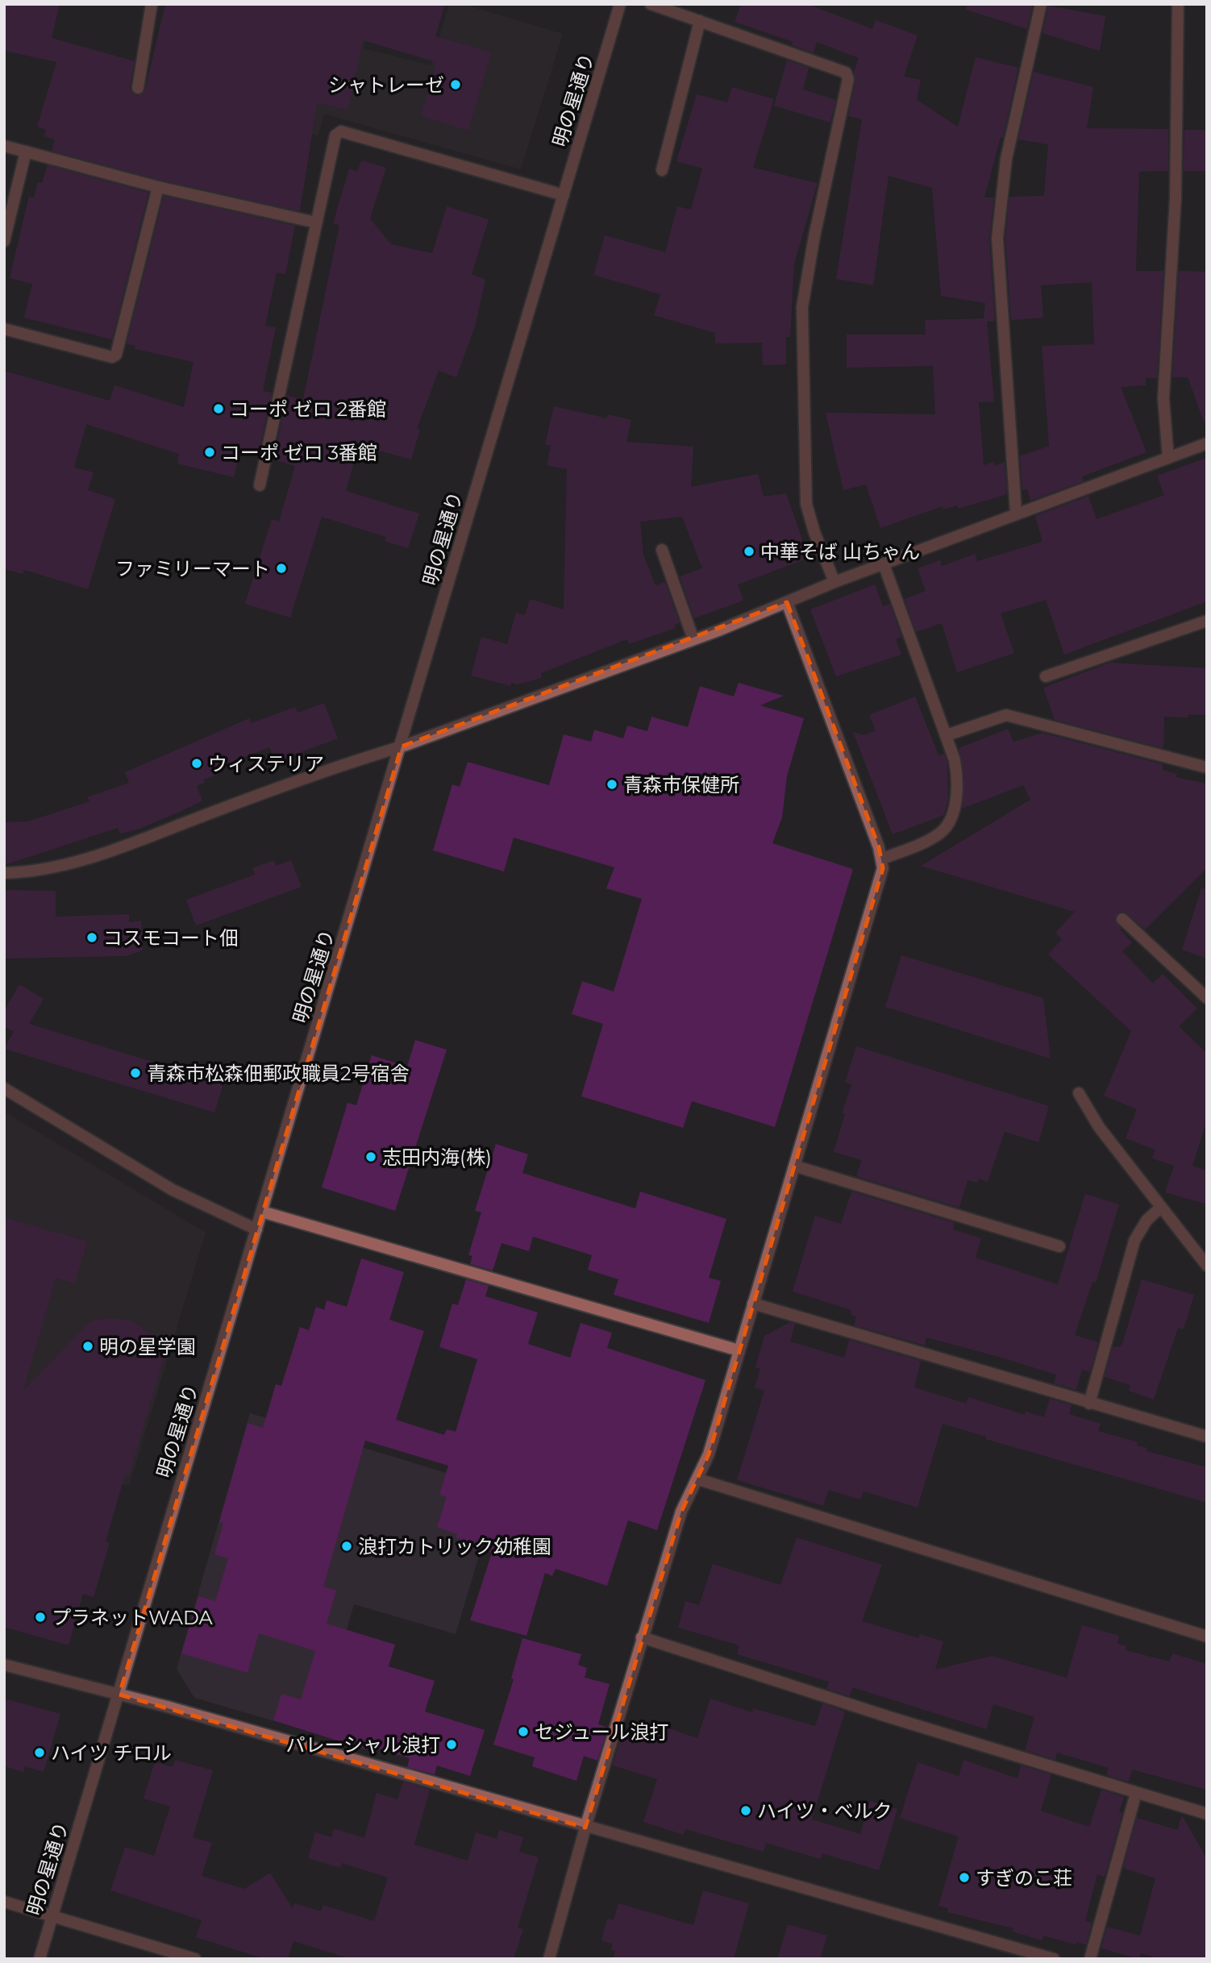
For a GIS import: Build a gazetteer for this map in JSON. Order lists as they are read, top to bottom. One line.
{"streets":{"street":["明の星通り"]},"places":["シャトレーゼ","コーポ ゼロ 2番館","コーポ ゼロ 3番館","中華そば 山ちゃん","ファミリーマート","ウィステリア","青森市保健所","コスモコート佃","青森市松森佃郵政職員2号宿舎","志田内海(株)","明の星学園","浪打カトリック幼稚園","プラネットWADA","セジュール浪打","パレーシャル浪打","ハイツ チロル","ハイツ・ベルク","すぎのこ荘"]}
